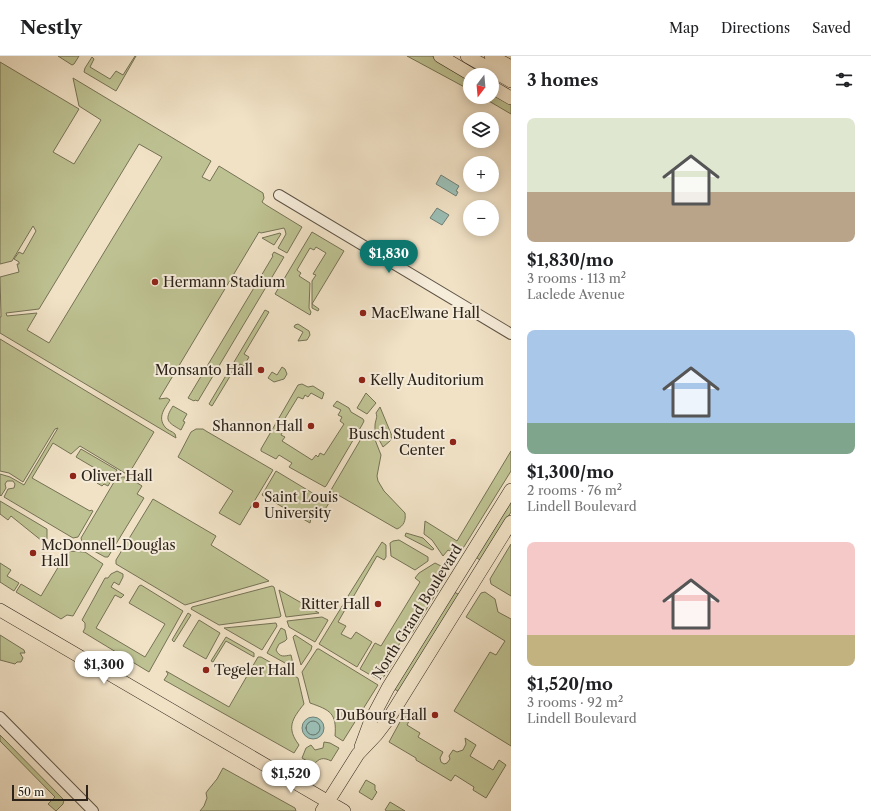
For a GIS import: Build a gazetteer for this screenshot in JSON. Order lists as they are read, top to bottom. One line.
{"streets":{"main road":["North Grand Boulevard"]},"places":["Hermann Stadium","MacElwane Hall","Monsanto Hall","Kelly Auditorium","Shannon Hall","Busch Student Center","Oliver Hall","Saint Louis University","McDonnell-Douglas Hall","Ritter Hall","Tegeler Hall","DuBourg Hall"],"scale_bar":"50 m","north":"bottom","page":{"header":"Nestly","nav":["Map","Directions","Saved"],"heading":"3 homes","map_buttons":["+","−"],"list":[{"name":"$1,830/mo","note":"3 rooms · 113 m² · Laclede Avenue"},{"name":"$1,300/mo","note":"2 rooms · 76 m² · Lindell Boulevard"},{"name":"$1,520/mo","note":"3 rooms · 92 m² · Lindell Boulevard"}],"price":["$1,830","$1,300","$1,520"],"scale":"50 m"}}
